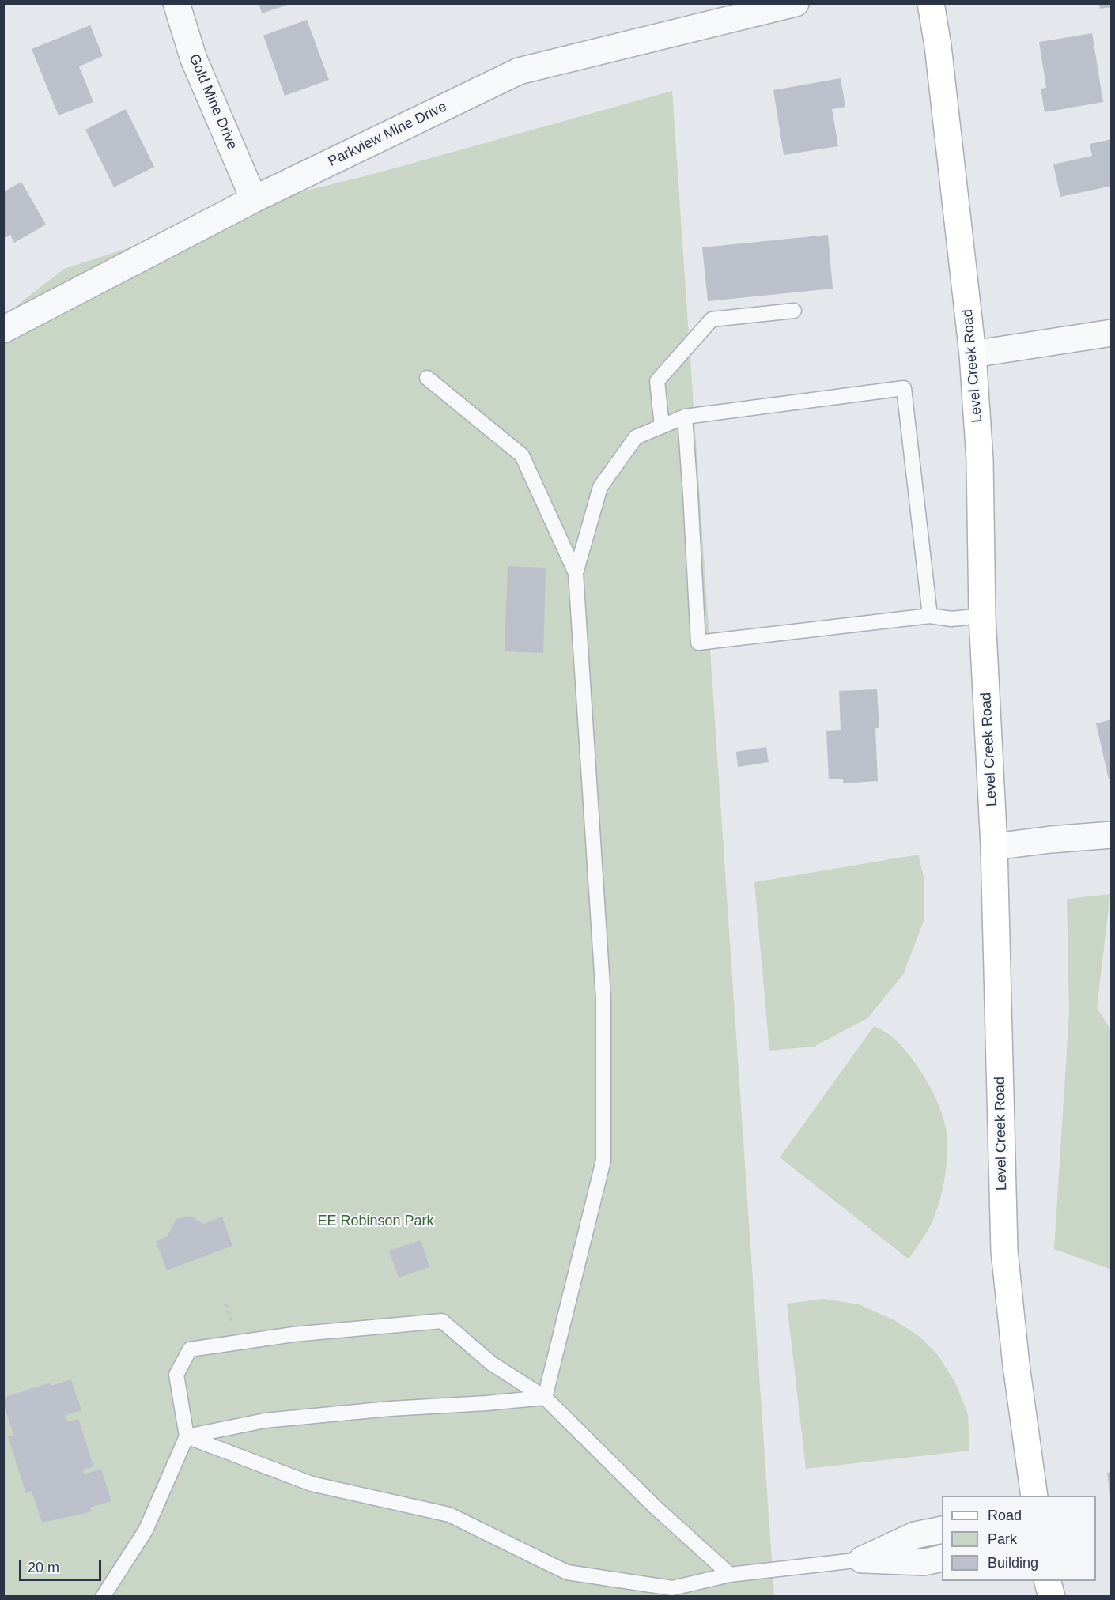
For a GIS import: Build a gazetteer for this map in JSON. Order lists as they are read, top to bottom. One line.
{"streets":{"street":["Gold Mine Drive","Parkview Mine Drive","Level Creek Road"]},"crossings":[["Gold Mine Drive","Parkview Mine Drive"]],"parks":["EE Robinson Park"],"legend":["Road","Park","Building"],"scale_bar":"20 m"}
